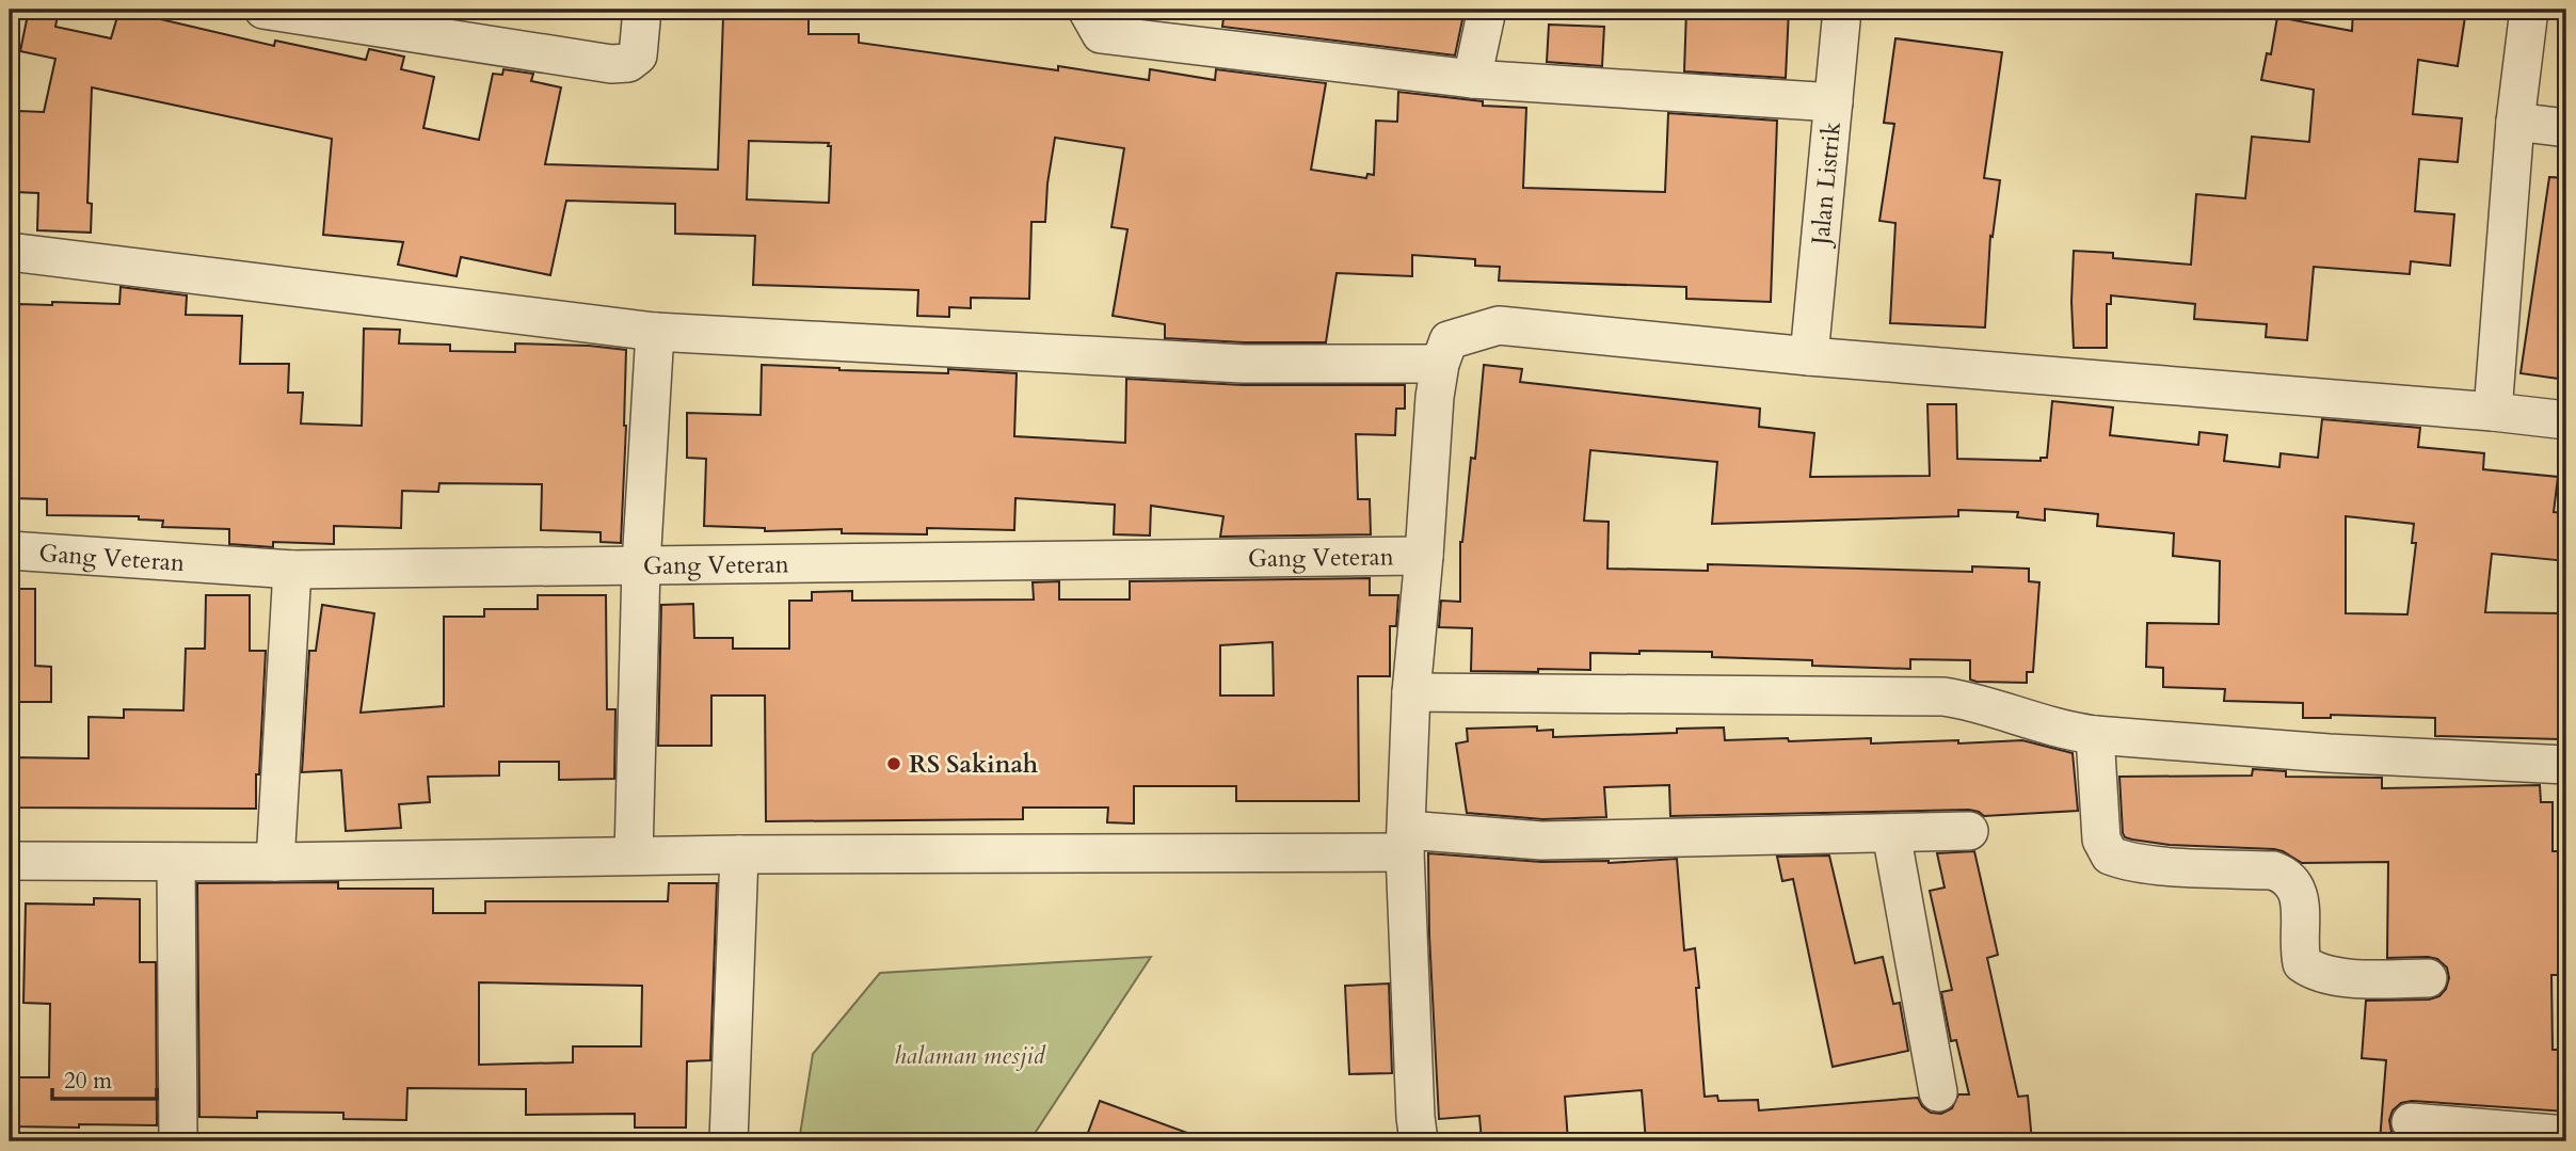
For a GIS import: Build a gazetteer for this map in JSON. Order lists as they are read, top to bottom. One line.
{"streets":{"street":["Jalan Listrik","Gang Veteran"]},"parks":["halaman mesjid"],"places":["RS Sakinah"],"scale_bar":"20 m"}
